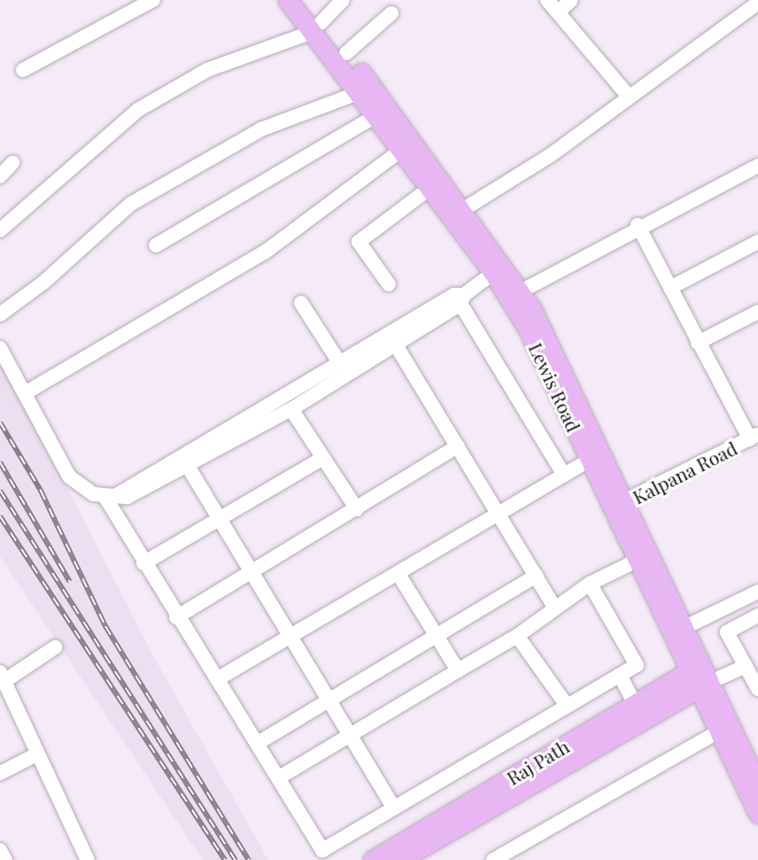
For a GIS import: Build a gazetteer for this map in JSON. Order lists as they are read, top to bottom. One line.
{"streets":{"main road":["Lewis Road","Raj Path"],"street":["Kalpana Road"]},"crossings":[["Lewis Road","Kalpana Road"],["Lewis Road","Raj Path"]]}
